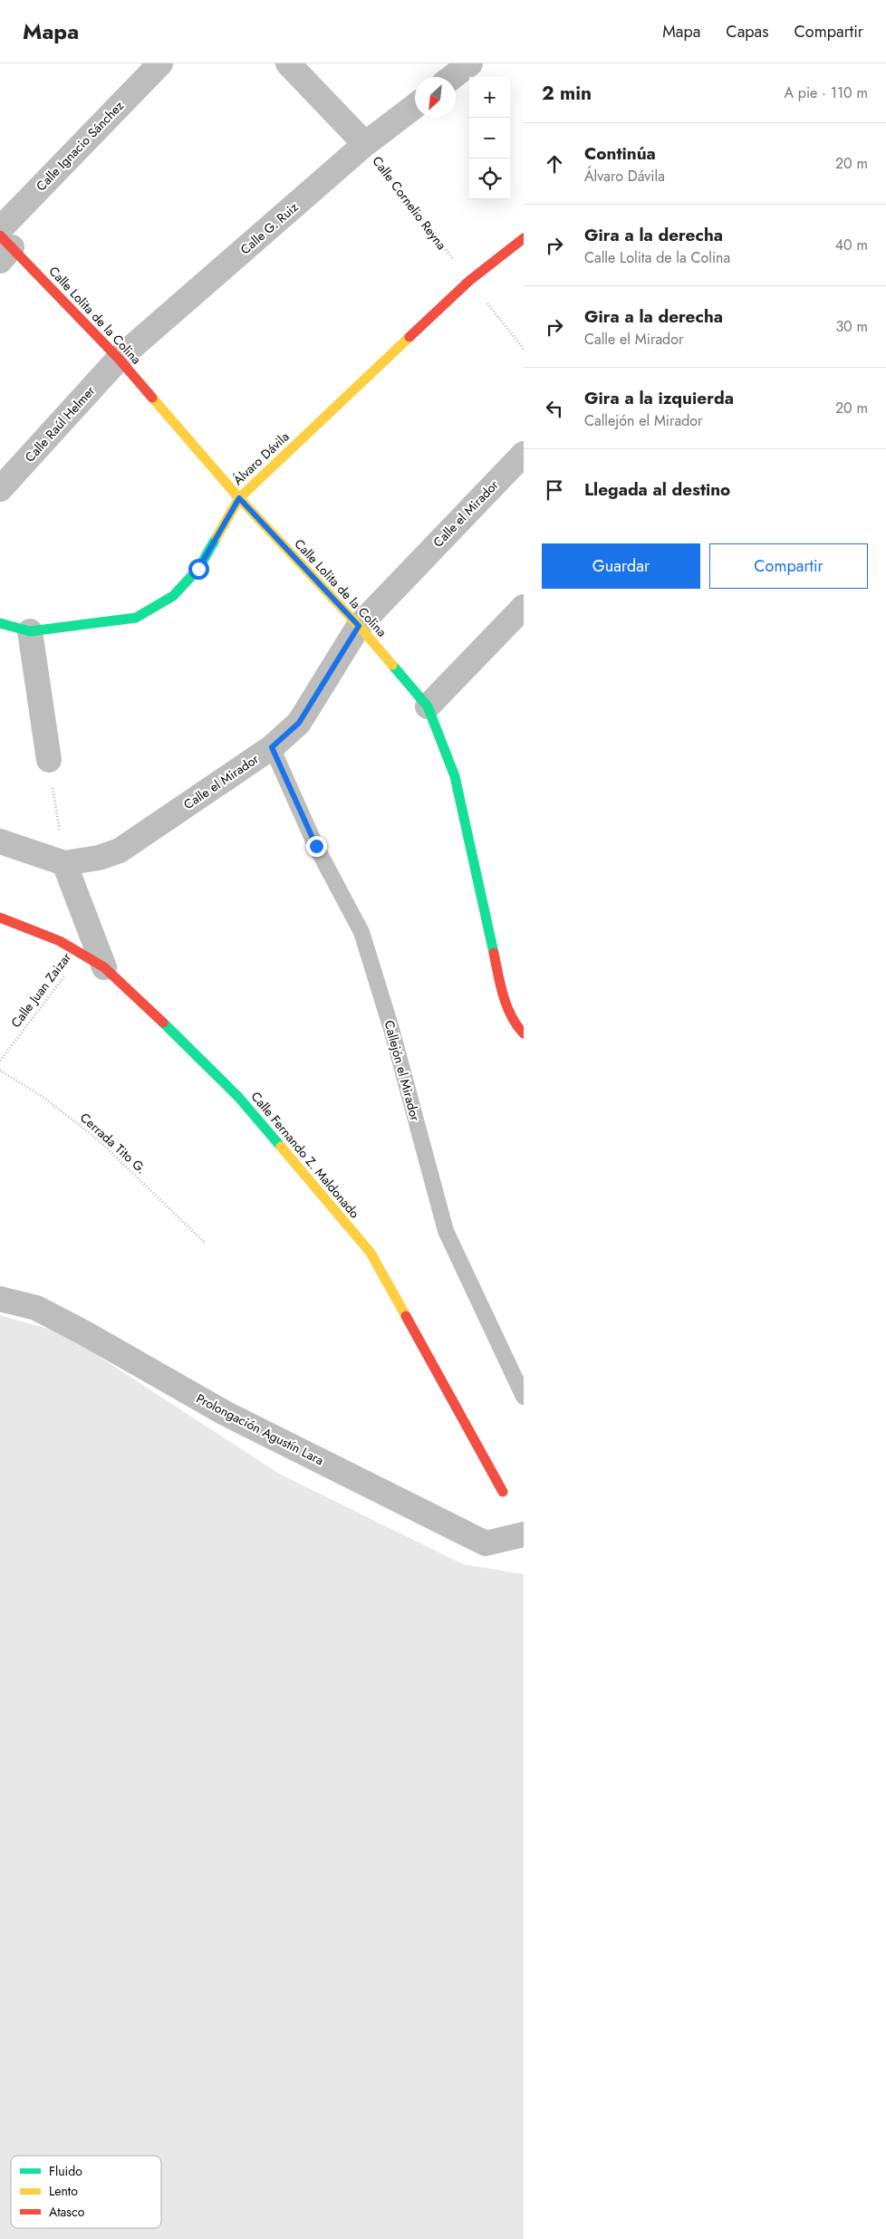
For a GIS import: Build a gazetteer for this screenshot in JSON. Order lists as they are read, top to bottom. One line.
{"streets":{"street":["Calle Ignacio Sánchez","Calle Cornelio Reyna","Calle G. Ruiz","Calle Lolita de la Colina","Calle Raúl Helmer","Álvaro Dávila","Calle el Mirador","Calle Fernando Z. Maldonado","Prolongación Agustín Lara"],"lane":["Callejón el Mirador"],"path":["Calle Juan Zaizar","Cerrada Tito G."]},"crossings":[["Calle Ignacio Sánchez","Calle Lolita de la Colina"],["Calle Cornelio Reyna","Calle G. Ruiz"],["Calle Cornelio Reyna","Álvaro Dávila"],["Calle G. Ruiz","Calle Lolita de la Colina"],["Calle G. Ruiz","Calle Raúl Helmer"],["Calle Lolita de la Colina","Calle Raúl Helmer"],["Calle Lolita de la Colina","Álvaro Dávila"],["Calle Lolita de la Colina","Calle el Mirador"],["Calle el Mirador","Callejón el Mirador"],["Calle Juan Zaizar","Calle Fernando Z. Maldonado"]],"legend":["Fluido","Lento","Atasco"],"north":"bottom left","page":{"header":"Mapa","nav":["Mapa","Capas","Compartir"],"heading":["2 min","A pie · 110 m"],"map_buttons":["+","−"],"list":[["Continúa","Álvaro Dávila","20 m"],["Gira a la derecha","Calle Lolita de la Colina","40 m"],["Gira a la derecha","Calle el Mirador","30 m"],["Gira a la izquierda","Callejón el Mirador","20 m"],"Llegada al destino"],"buttons":["Guardar","Compartir"]}}
